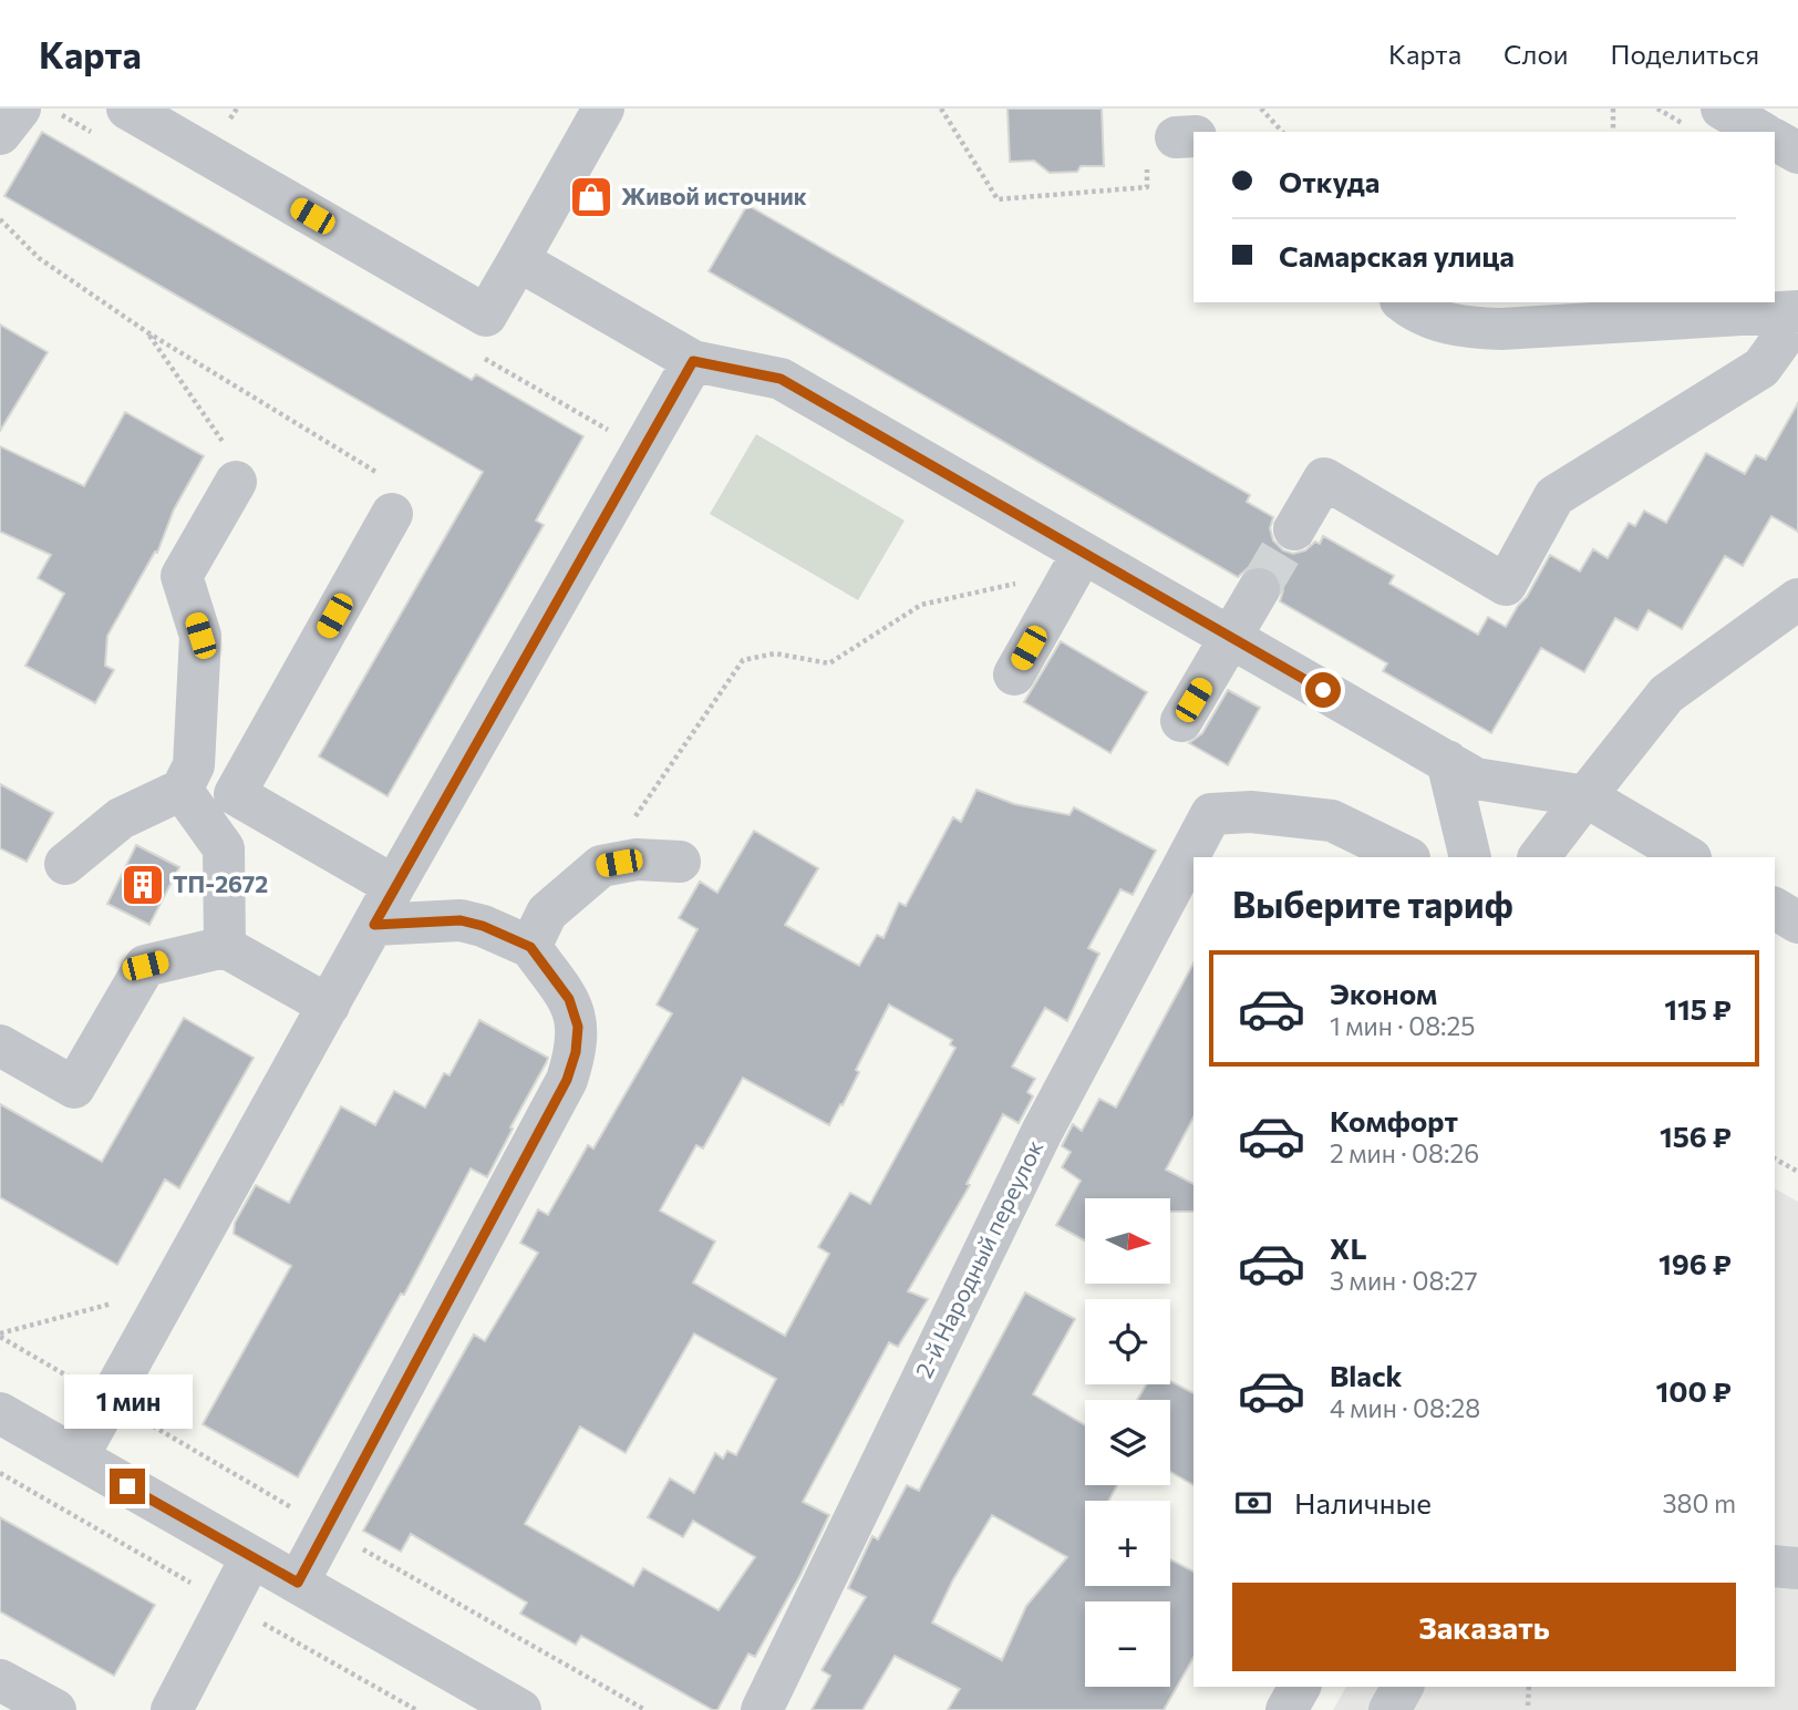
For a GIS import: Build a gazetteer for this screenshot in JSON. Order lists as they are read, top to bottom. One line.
{"streets":{"street":["2-й Народный переулок"]},"places":{"shop":["Живой источник"],"building":["ТП-2672"]},"north":"right","page":{"header":"Карта","nav":["Карта","Слои","Поделиться"],"banner":["Откуда","Самарская улица"],"heading":"Выберите тариф","list":[{"name":"Эконом","note":"1 мин · 08:25","value":"115 ₽"},{"name":"Комфорт","note":"2 мин · 08:26","value":"156 ₽"},{"name":"XL","note":"3 мин · 08:27","value":"196 ₽"},{"name":"Black","note":"4 мин · 08:28","value":"100 ₽"}],"map_buttons":["+","−"],"bubble":"1 мин","pay":["Наличные","380 m"],"buttons":"Заказать"}}
